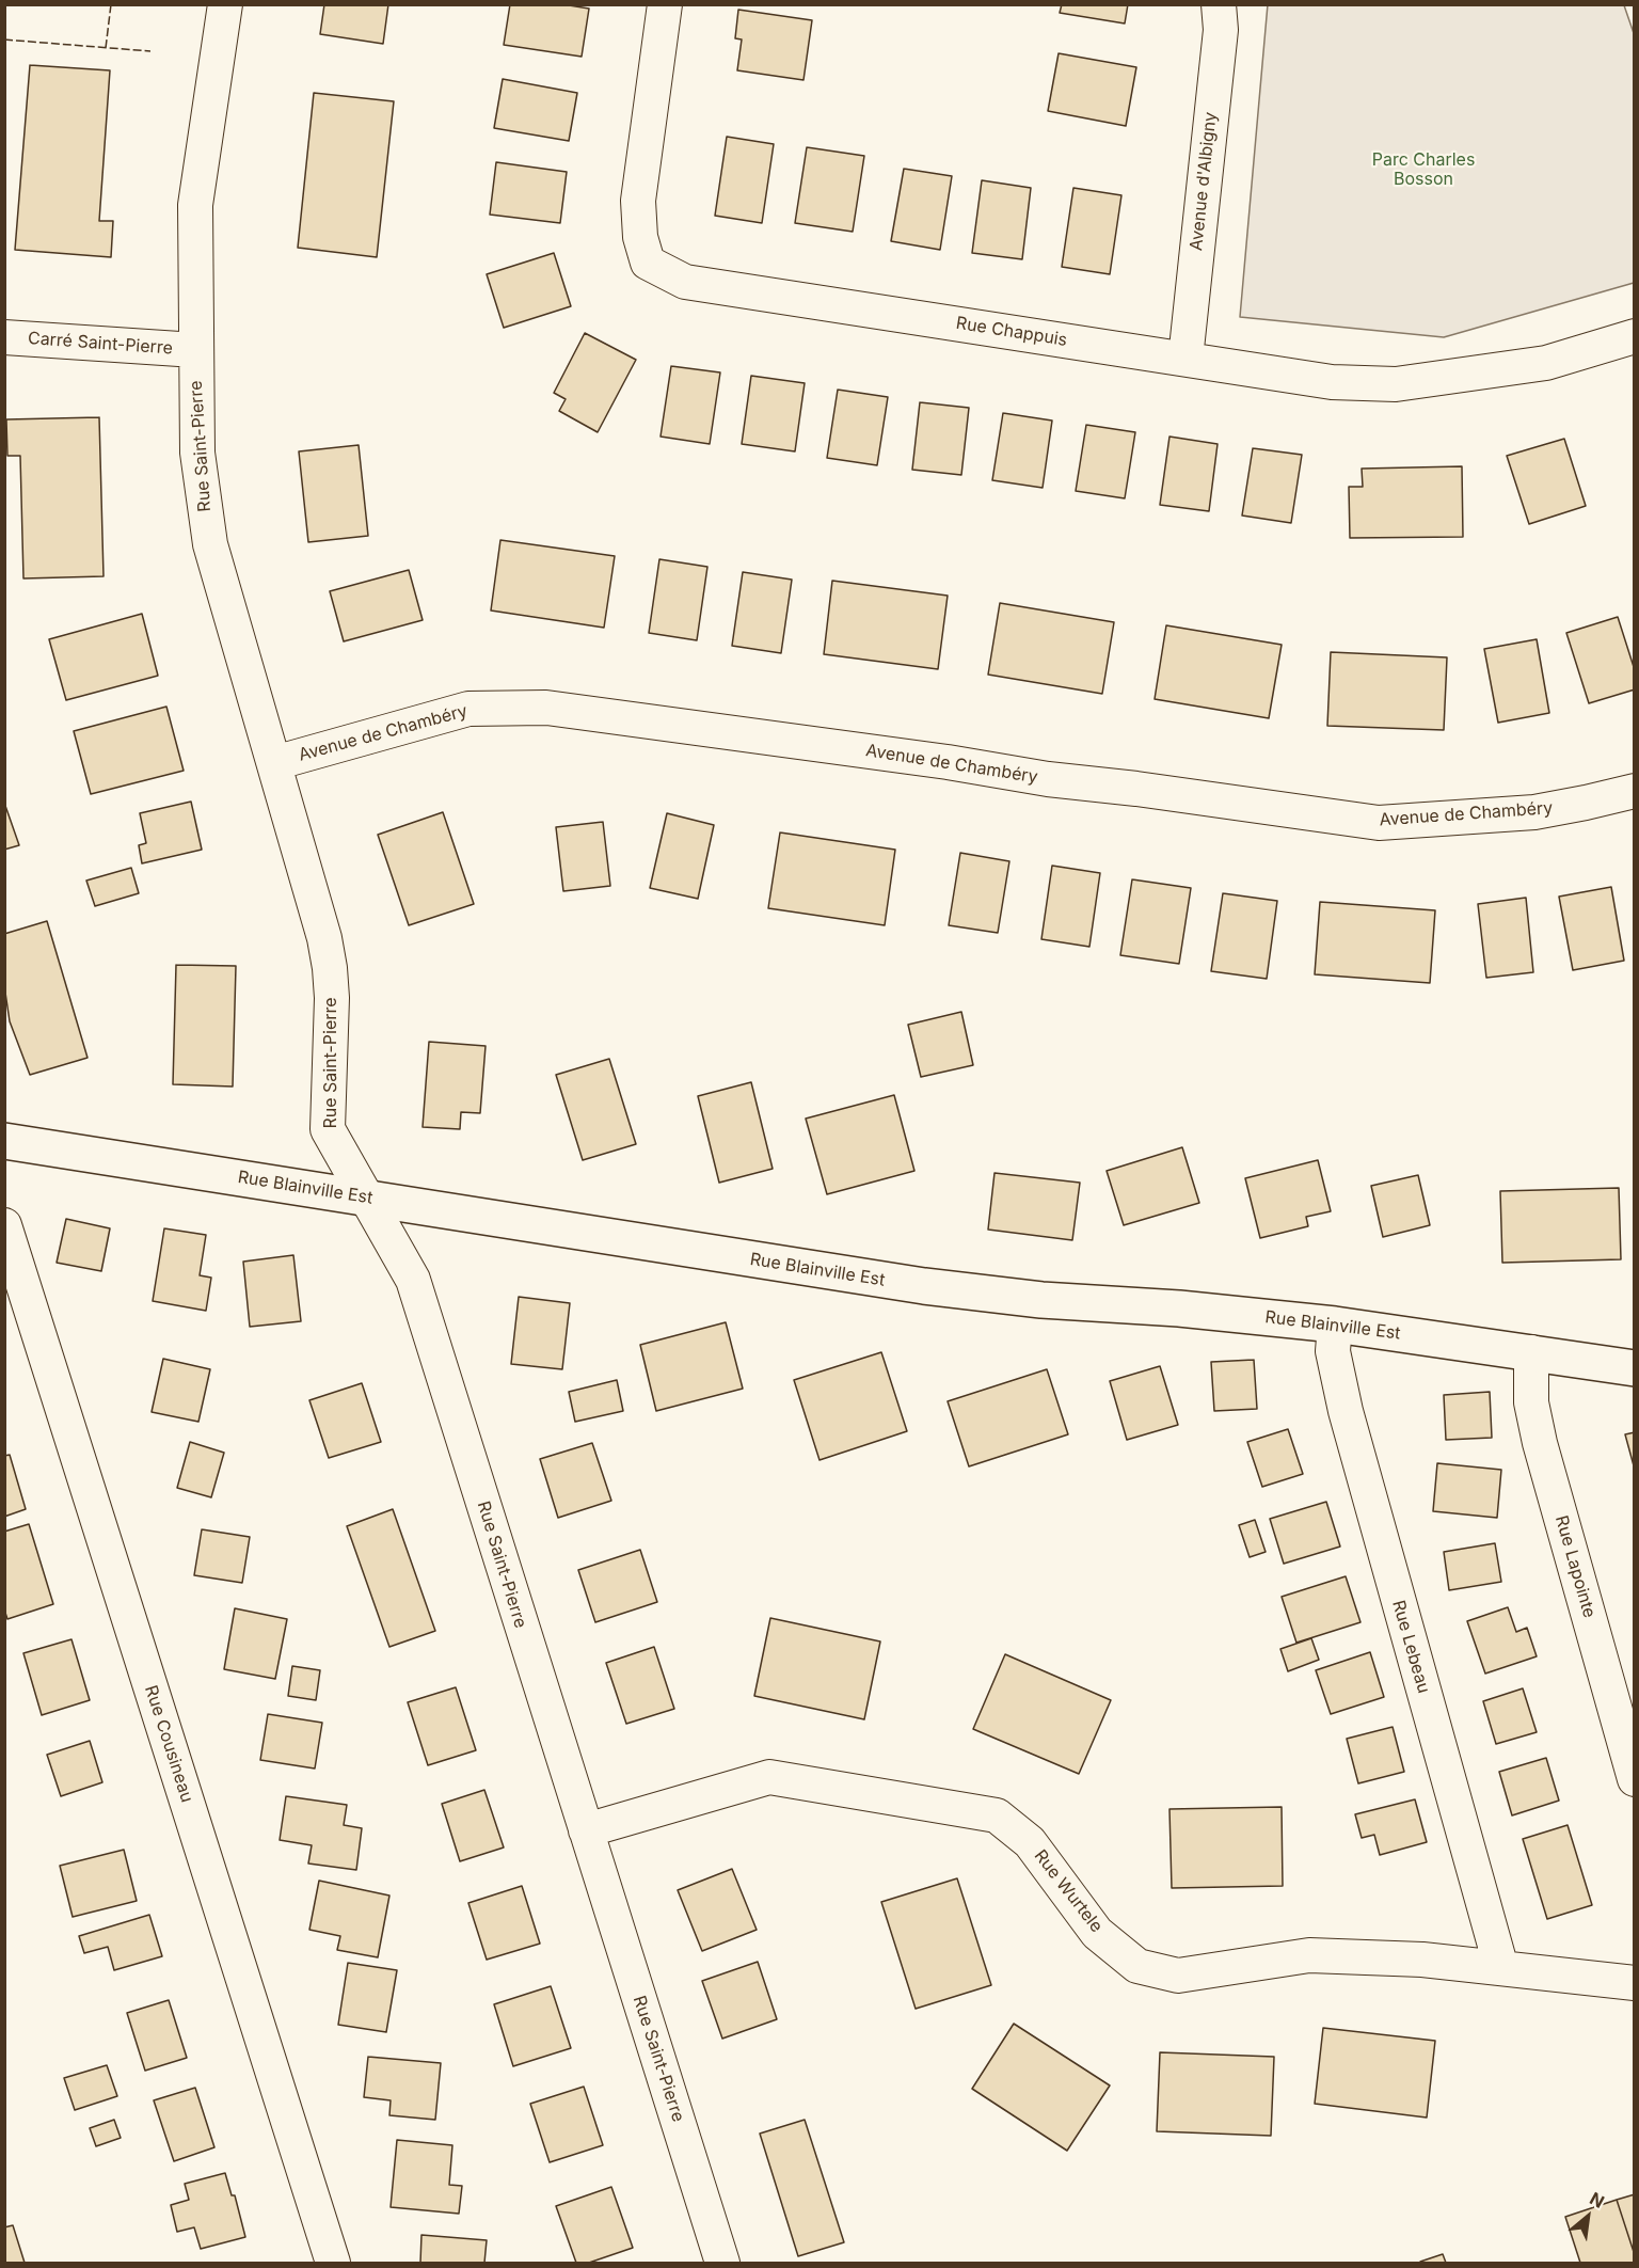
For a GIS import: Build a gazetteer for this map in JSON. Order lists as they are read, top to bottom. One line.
{"streets":{"street":["Avenue d'Albigny","Rue Chappuis","Carré Saint-Pierre","Rue Saint-Pierre","Avenue de Chambéry","Rue Blainville Est","Rue Lapointe","Rue Lebeau","Rue Cousineau","Rue Wurtele"]},"crossings":[["Avenue d'Albigny","Rue Chappuis"],["Carré Saint-Pierre","Rue Saint-Pierre"],["Rue Saint-Pierre","Avenue de Chambéry"],["Rue Saint-Pierre","Rue Blainville Est"],["Rue Saint-Pierre","Rue Wurtele"],["Rue Blainville Est","Rue Lapointe"],["Rue Blainville Est","Rue Lebeau"],["Rue Lebeau","Rue Wurtele"]],"parks":["Parc Charles Bosson"],"north":"top right"}
